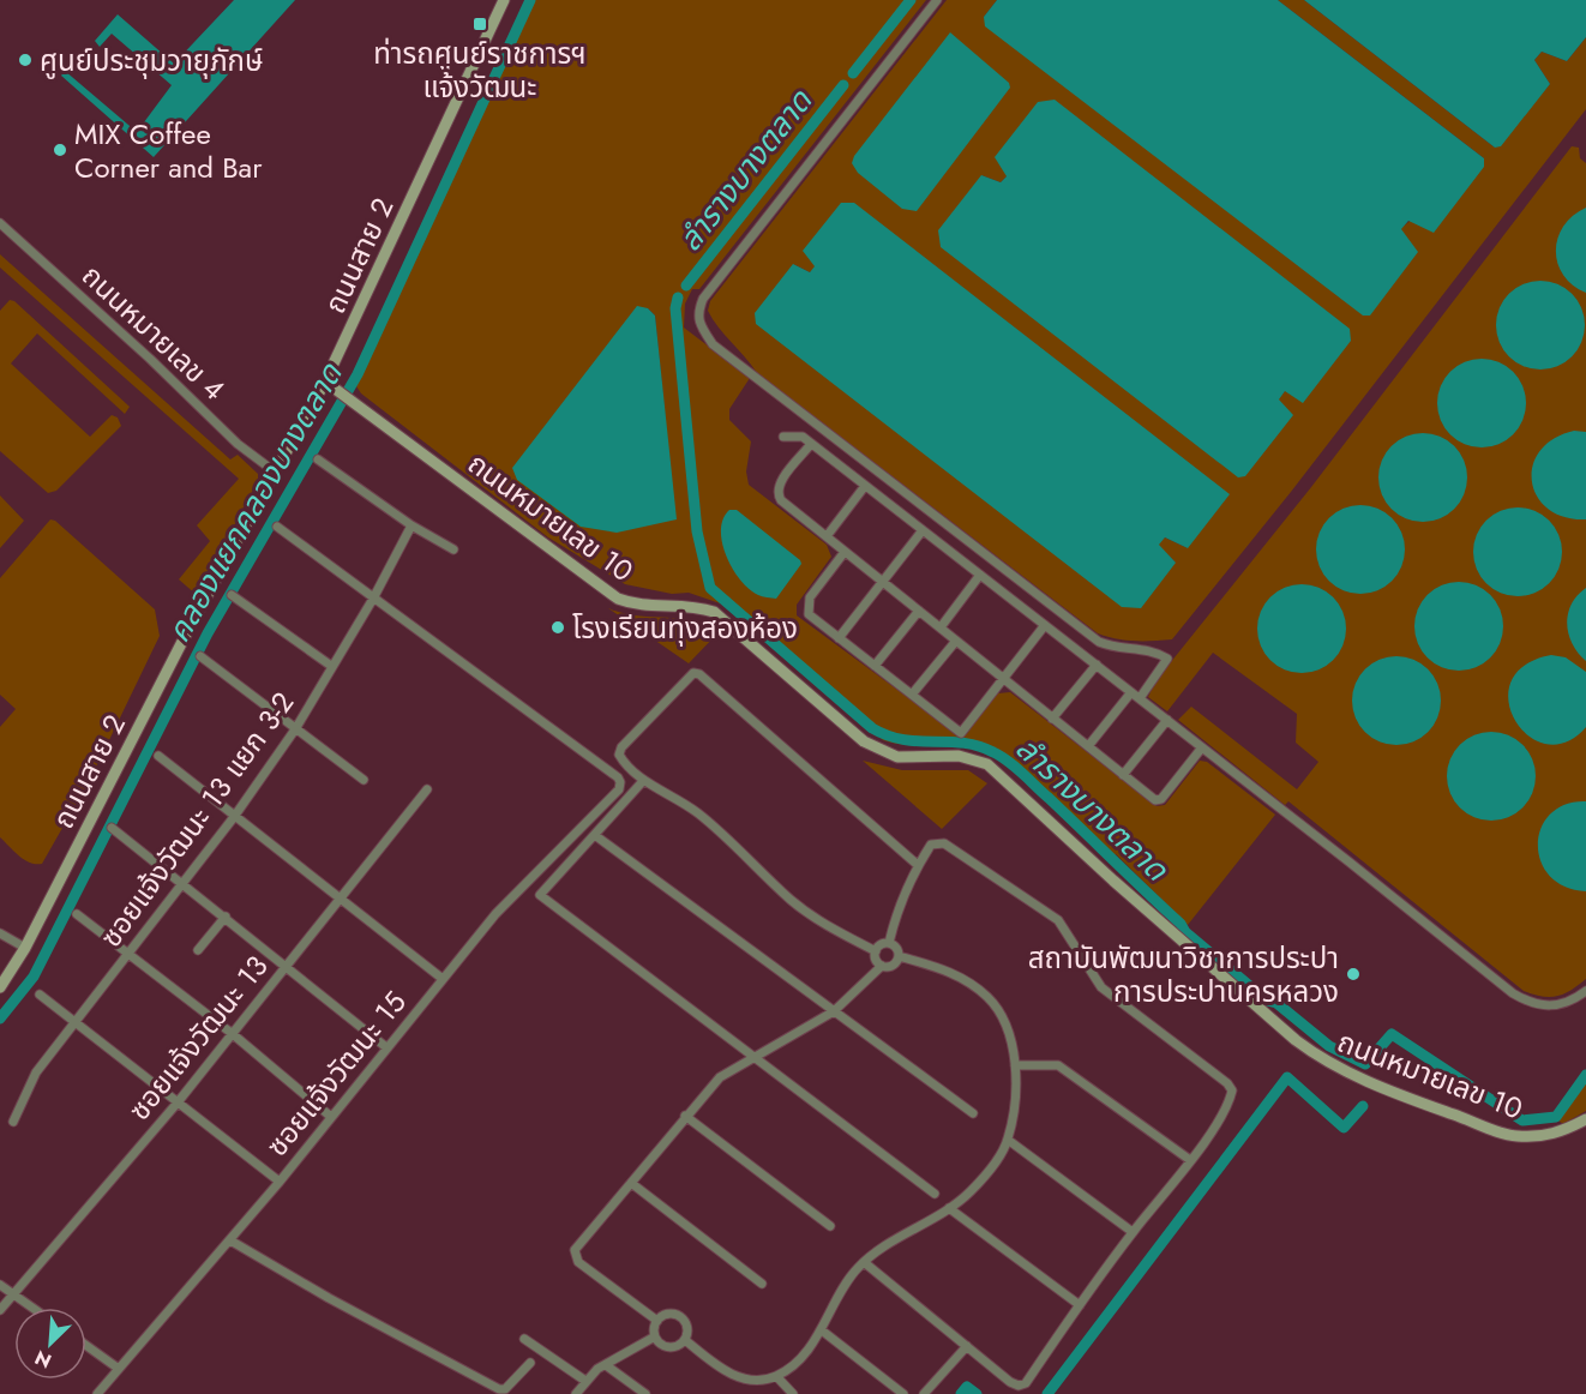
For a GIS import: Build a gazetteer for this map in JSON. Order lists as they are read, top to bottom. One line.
{"streets":{"street":["ถนนสาย 2","ถนนหมายเลข 4","ถนนหมายเลข 10","ซอยแจ้งวัฒนะ 13 แยก 3-2","ซอยแจ้งวัฒนะ 13","ซอยแจ้งวัฒนะ 15"]},"crossings":[["ถนนสาย 2","ถนนหมายเลข 4"],["ถนนสาย 2","ถนนหมายเลข 10"],["ซอยแจ้งวัฒนะ 13 แยก 3-2","ซอยแจ้งวัฒนะ 15"]],"water":["ลำรางบางตลาด","คลองแยกคลองบางตลาด"],"places":{"transit":["ท่ารถศูนย์ราชการฯ แจ้งวัฒนะ"],"other":["ศูนย์ประชุมวายุภักษ์","MIX Coffee Corner and Bar","โรงเรียนทุ่งสองห้อง","สถาบันพัฒนาวิชาการประปา การประปานครหลวง"]},"north":"bottom left"}
